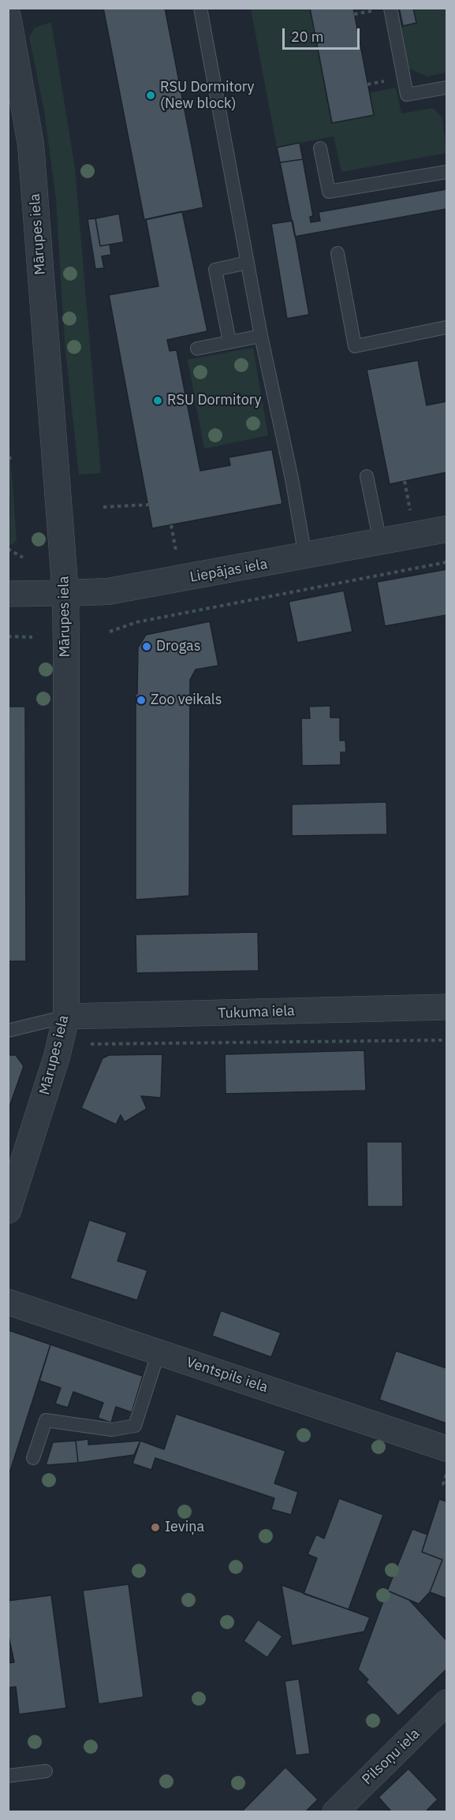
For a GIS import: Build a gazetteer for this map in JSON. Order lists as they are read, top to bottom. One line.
{"streets":{"street":["Mārupes iela","Liepājas iela","Tukuma iela","Ventspils iela","Pilsoņu iela"]},"crossings":[["Mārupes iela","Liepājas iela"],["Mārupes iela","Tukuma iela"]],"places":["RSU Dormitory (New block)","RSU Dormitory","Drogas","Zoo veikals","Ieviņa"],"scale_bar":"20 m"}
